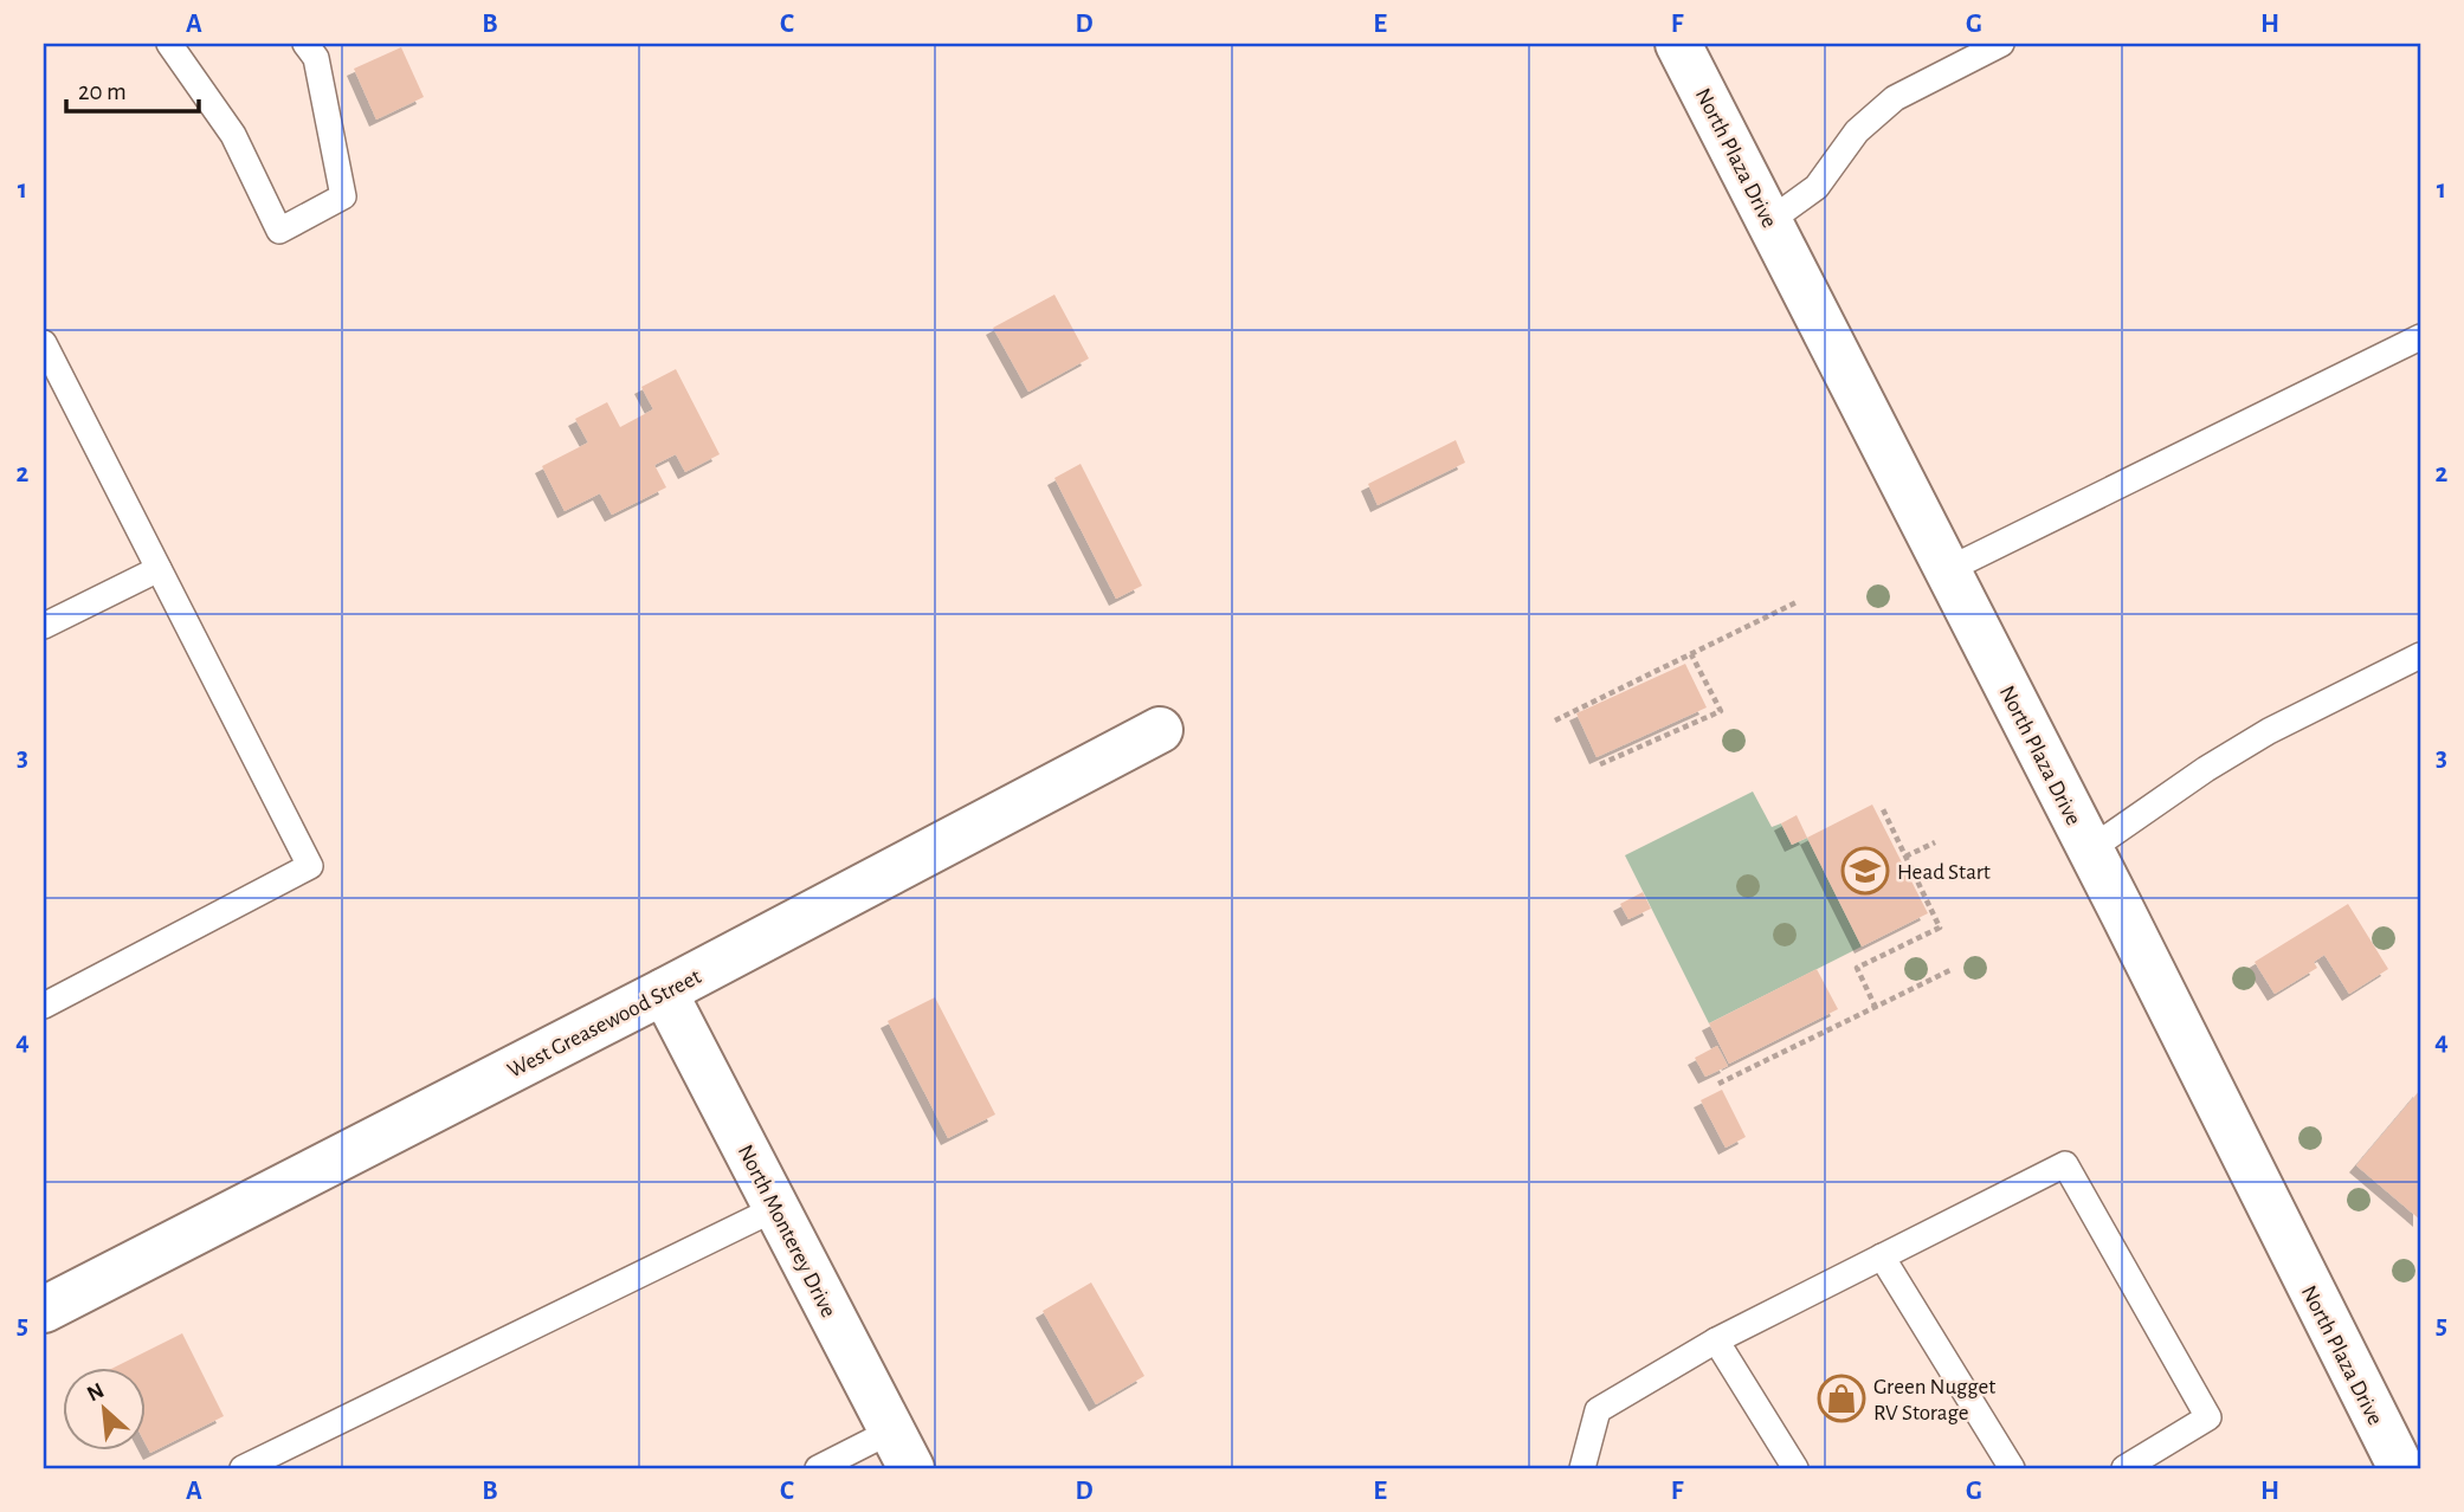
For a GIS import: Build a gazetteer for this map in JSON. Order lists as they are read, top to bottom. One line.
{"streets":{"street":["North Plaza Drive","West Greasewood Street","North Monterey Drive"]},"crossings":[["West Greasewood Street","North Monterey Drive"]],"places":{"school or university":["Head Start"],"shop":["Green Nugget RV Storage"]},"scale_bar":"20 m","north":"top left","grid":{"columns":["A","B","C","D","E","F","G","H"],"rows":["1","2","3","4","5"]}}
